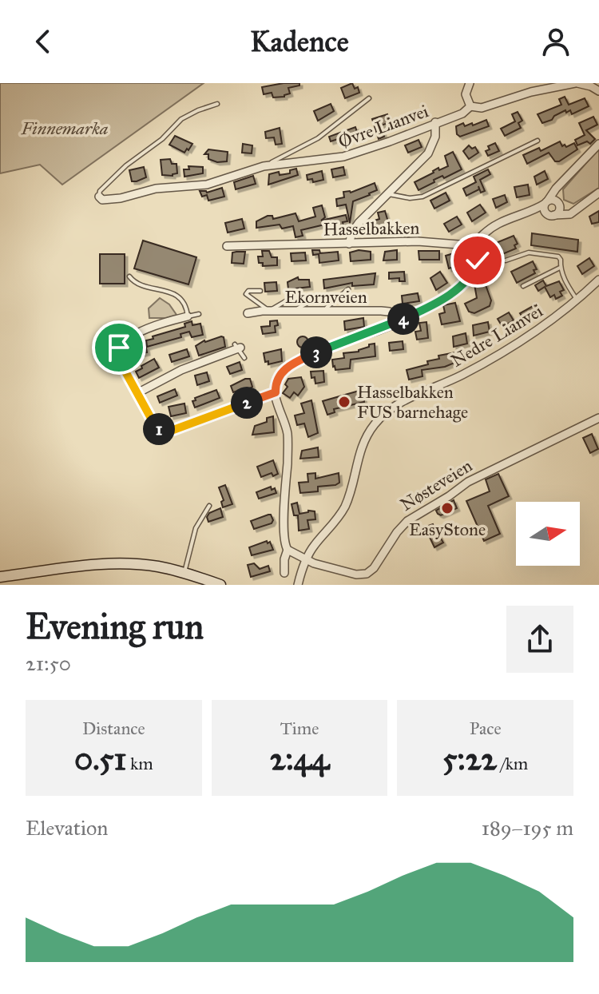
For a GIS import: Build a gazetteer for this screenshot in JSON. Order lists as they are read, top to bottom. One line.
{"streets":{"street":["Øvre Lianvei","Hasselbakken","Ekornveien","Nedre Lianvei","Nøsteveien"]},"crossings":[["Nedre Lianvei","Nøsteveien"]],"parks":["Finnemarka"],"places":["Hasselbakken FUS barnehage","EasyStone"],"north":"right","page":{"header":"Kadence","pins":["4","3","2","1"],"heading":["Evening run","21:50"],"stats":[["Distance","0.51 km"],["Time","2:44"],["Pace","5:22 /km"]],"chart":["Elevation","189–195 m"]}}
